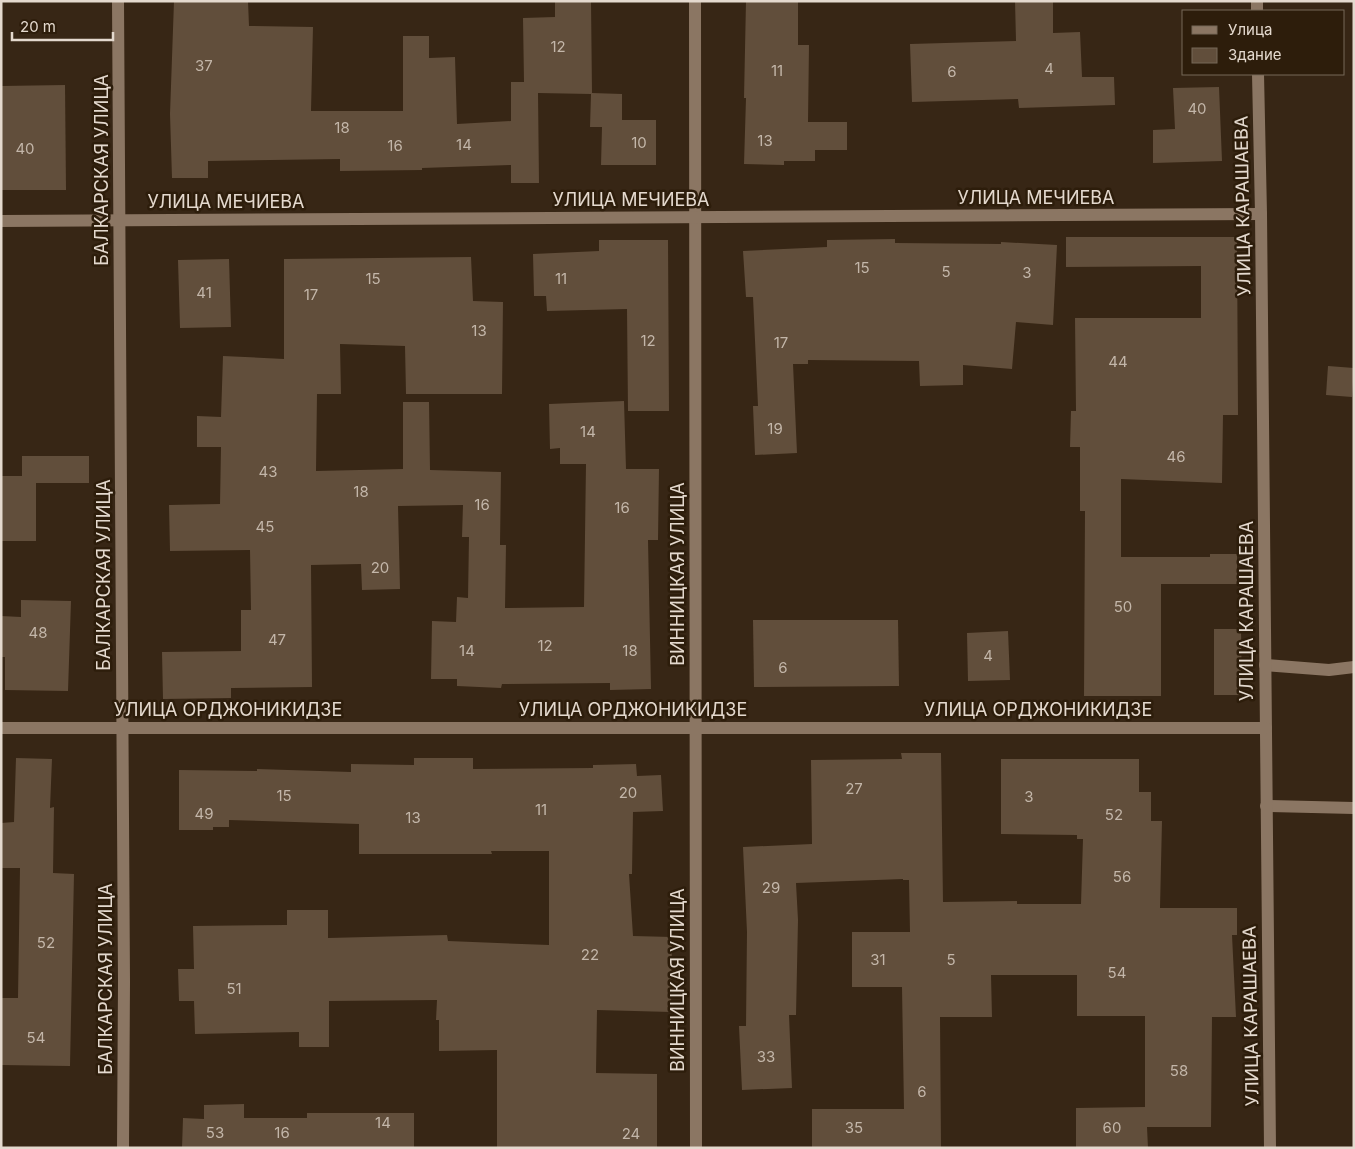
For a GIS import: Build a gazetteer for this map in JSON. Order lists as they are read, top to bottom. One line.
{"streets":{"street":["БАЛКАРСКАЯ УЛИЦА","УЛИЦА МЕЧИЕВА","УЛИЦА КАРАШАЕВА","ВИННИЦКАЯ УЛИЦА","УЛИЦА ОРДЖОНИКИДЗЕ"]},"crossings":[["БАЛКАРСКАЯ УЛИЦА","УЛИЦА МЕЧИЕВА"],["БАЛКАРСКАЯ УЛИЦА","УЛИЦА ОРДЖОНИКИДЗЕ"],["УЛИЦА МЕЧИЕВА","УЛИЦА КАРАШАЕВА"],["УЛИЦА МЕЧИЕВА","ВИННИЦКАЯ УЛИЦА"],["УЛИЦА КАРАШАЕВА","УЛИЦА ОРДЖОНИКИДЗЕ"],["ВИННИЦКАЯ УЛИЦА","УЛИЦА ОРДЖОНИКИДЗЕ"]],"house_numbers":["12","37","4","11","6","40","18","13","10","14","16","40","15","5","3","15","11","41","17","13","12","17","44","19","14","46","43","18","16","16","45","20","50","48","47","12","14","18","4","6","27","20","15","3","11","49","52","13","56","29","52","22","31","5","54","51","54","33","58","6","14","35","60","53","16","24"],"legend":["Улица","Здание"],"scale_bar":"20 m"}
